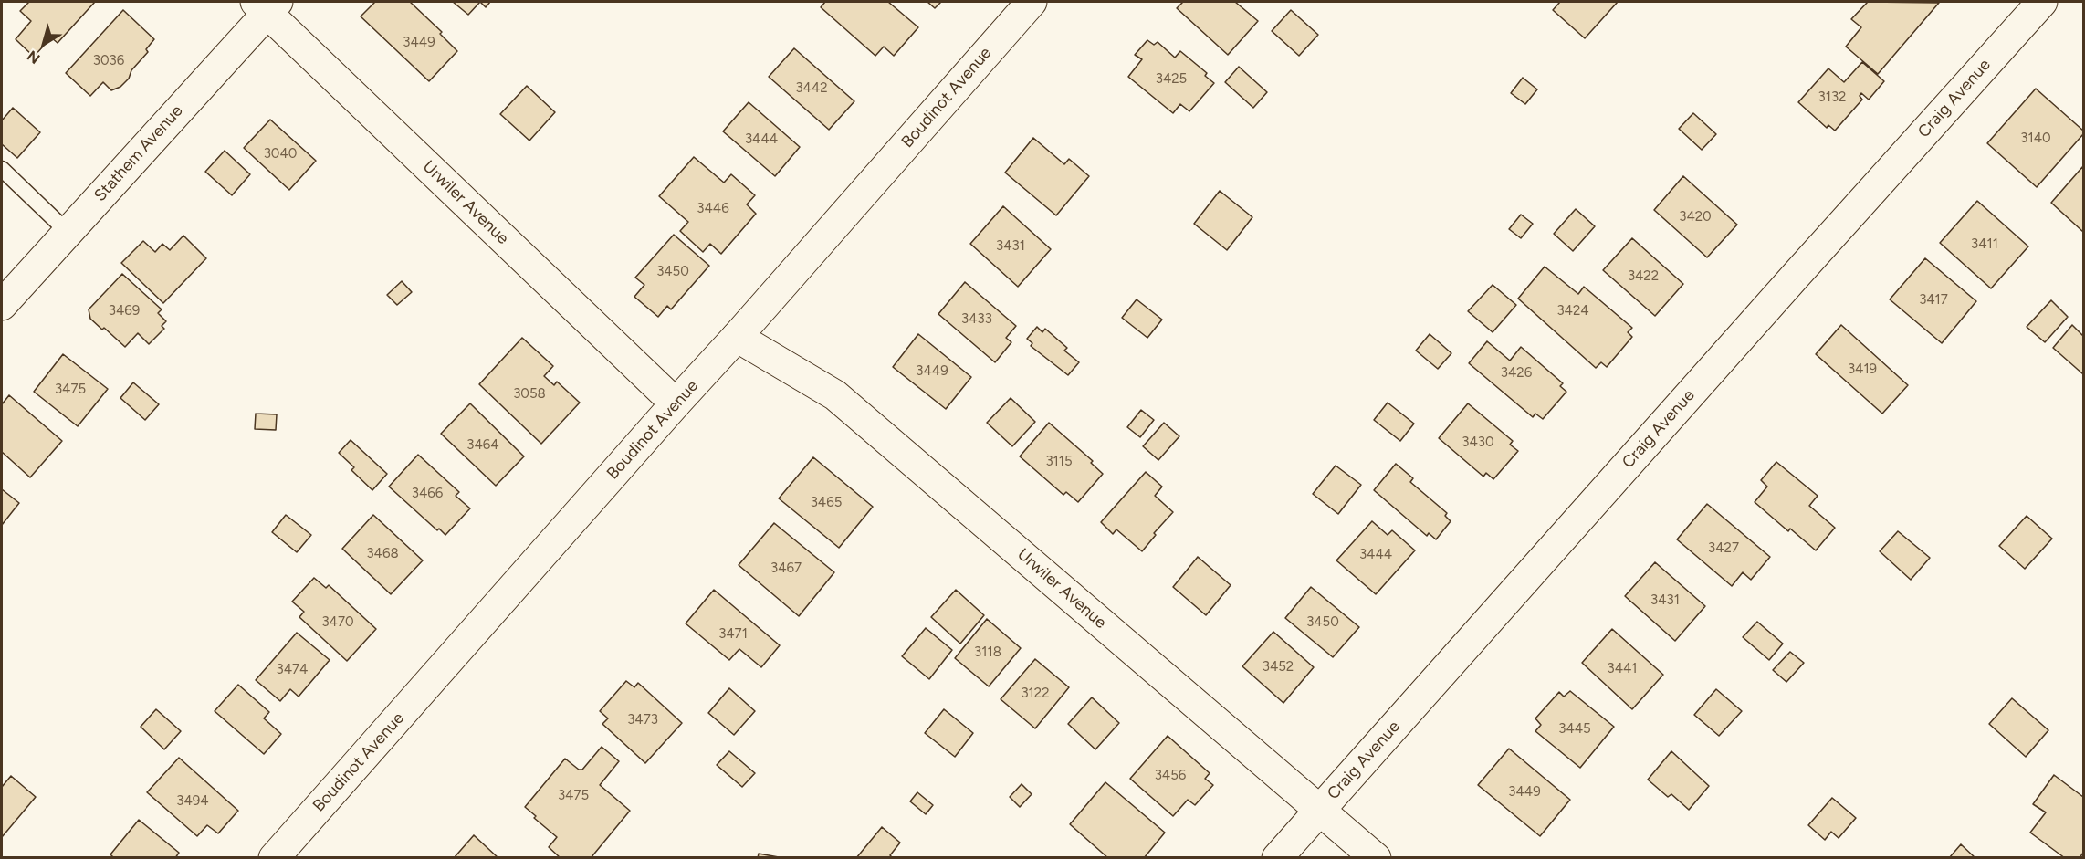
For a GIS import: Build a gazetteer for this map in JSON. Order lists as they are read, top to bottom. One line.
{"streets":{"street":["Boudinot Avenue","Craig Avenue","Stathem Avenue","Urwiler Avenue"]},"crossings":[["Boudinot Avenue","Urwiler Avenue"],["Craig Avenue","Urwiler Avenue"],["Stathem Avenue","Urwiler Avenue"]],"house_numbers":["3449","3036","3425","3442","3132","3140","3444","3040","3446","3420","3411","3431","3450","3422","3417","3469","3424","3433","3419","3449","3426","3475","3058","3430","3464","3115","3466","3465","3427","3468","3444","3467","3431","3470","3450","3471","3118","3452","3441","3474","3122","3473","3445","3456","3449","3475","3494"],"north":"bottom left"}
